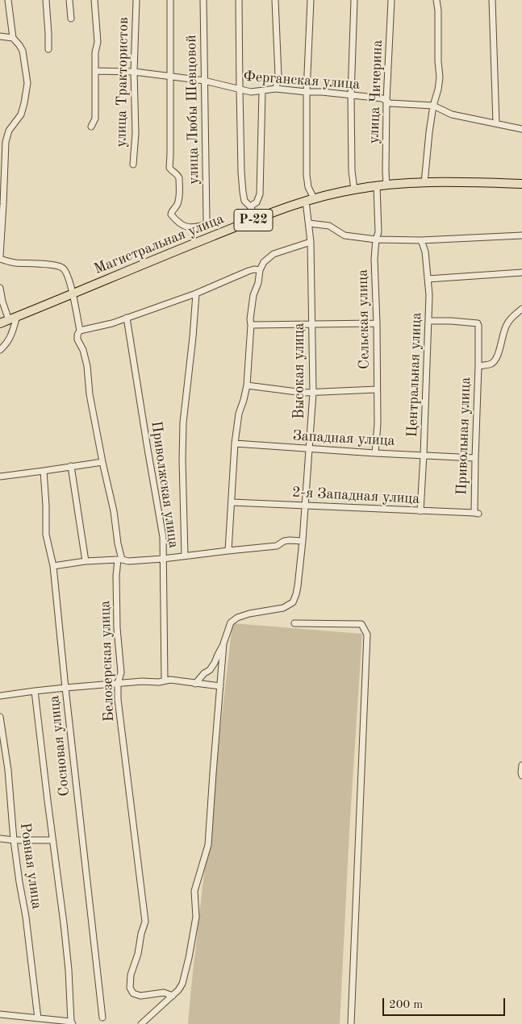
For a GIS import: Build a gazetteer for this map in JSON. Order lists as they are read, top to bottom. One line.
{"streets":{"highway":["Р-22","Магистральная улица"],"street":["Ферганская улица","улица Трактористов","улица Чичерина","улица Любы Шевцовой","Сельская улица","Высокая улица","Центральная улица","Привольная улица","Западная улица","Приволжская улица","2-я Западная улица","Белозерская улица","Сосновая улица","Ровная улица"]},"crossings":[["Ферганская улица","улица Трактористов"],["Ферганская улица","улица Чичерина"],["Ферганская улица","улица Любы Шевцовой"],["Ферганская улица","Высокая улица"],["улица Чичерина","Магистральная улица"],["Магистральная улица","Сельская улица"],["Магистральная улица","Высокая улица"],["Магистральная улица","Белозерская улица"],["Сельская улица","Западная улица"],["Высокая улица","Западная улица"],["Высокая улица","2-я Западная улица"],["Центральная улица","Западная улица"],["Центральная улица","2-я Западная улица"],["Привольная улица","Западная улица"],["Привольная улица","2-я Западная улица"]],"scale_bar":"200 m"}
